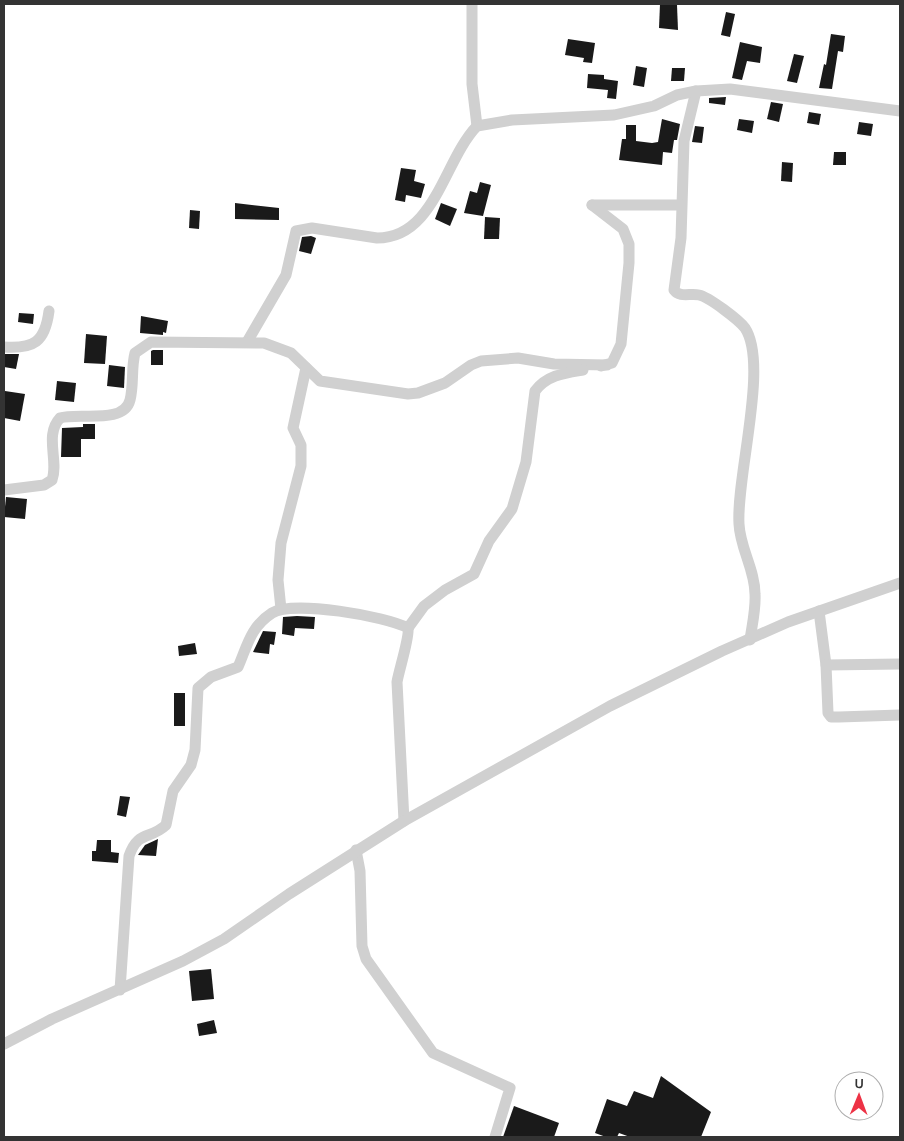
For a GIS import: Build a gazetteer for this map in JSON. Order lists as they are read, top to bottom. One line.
{"north":"top"}
